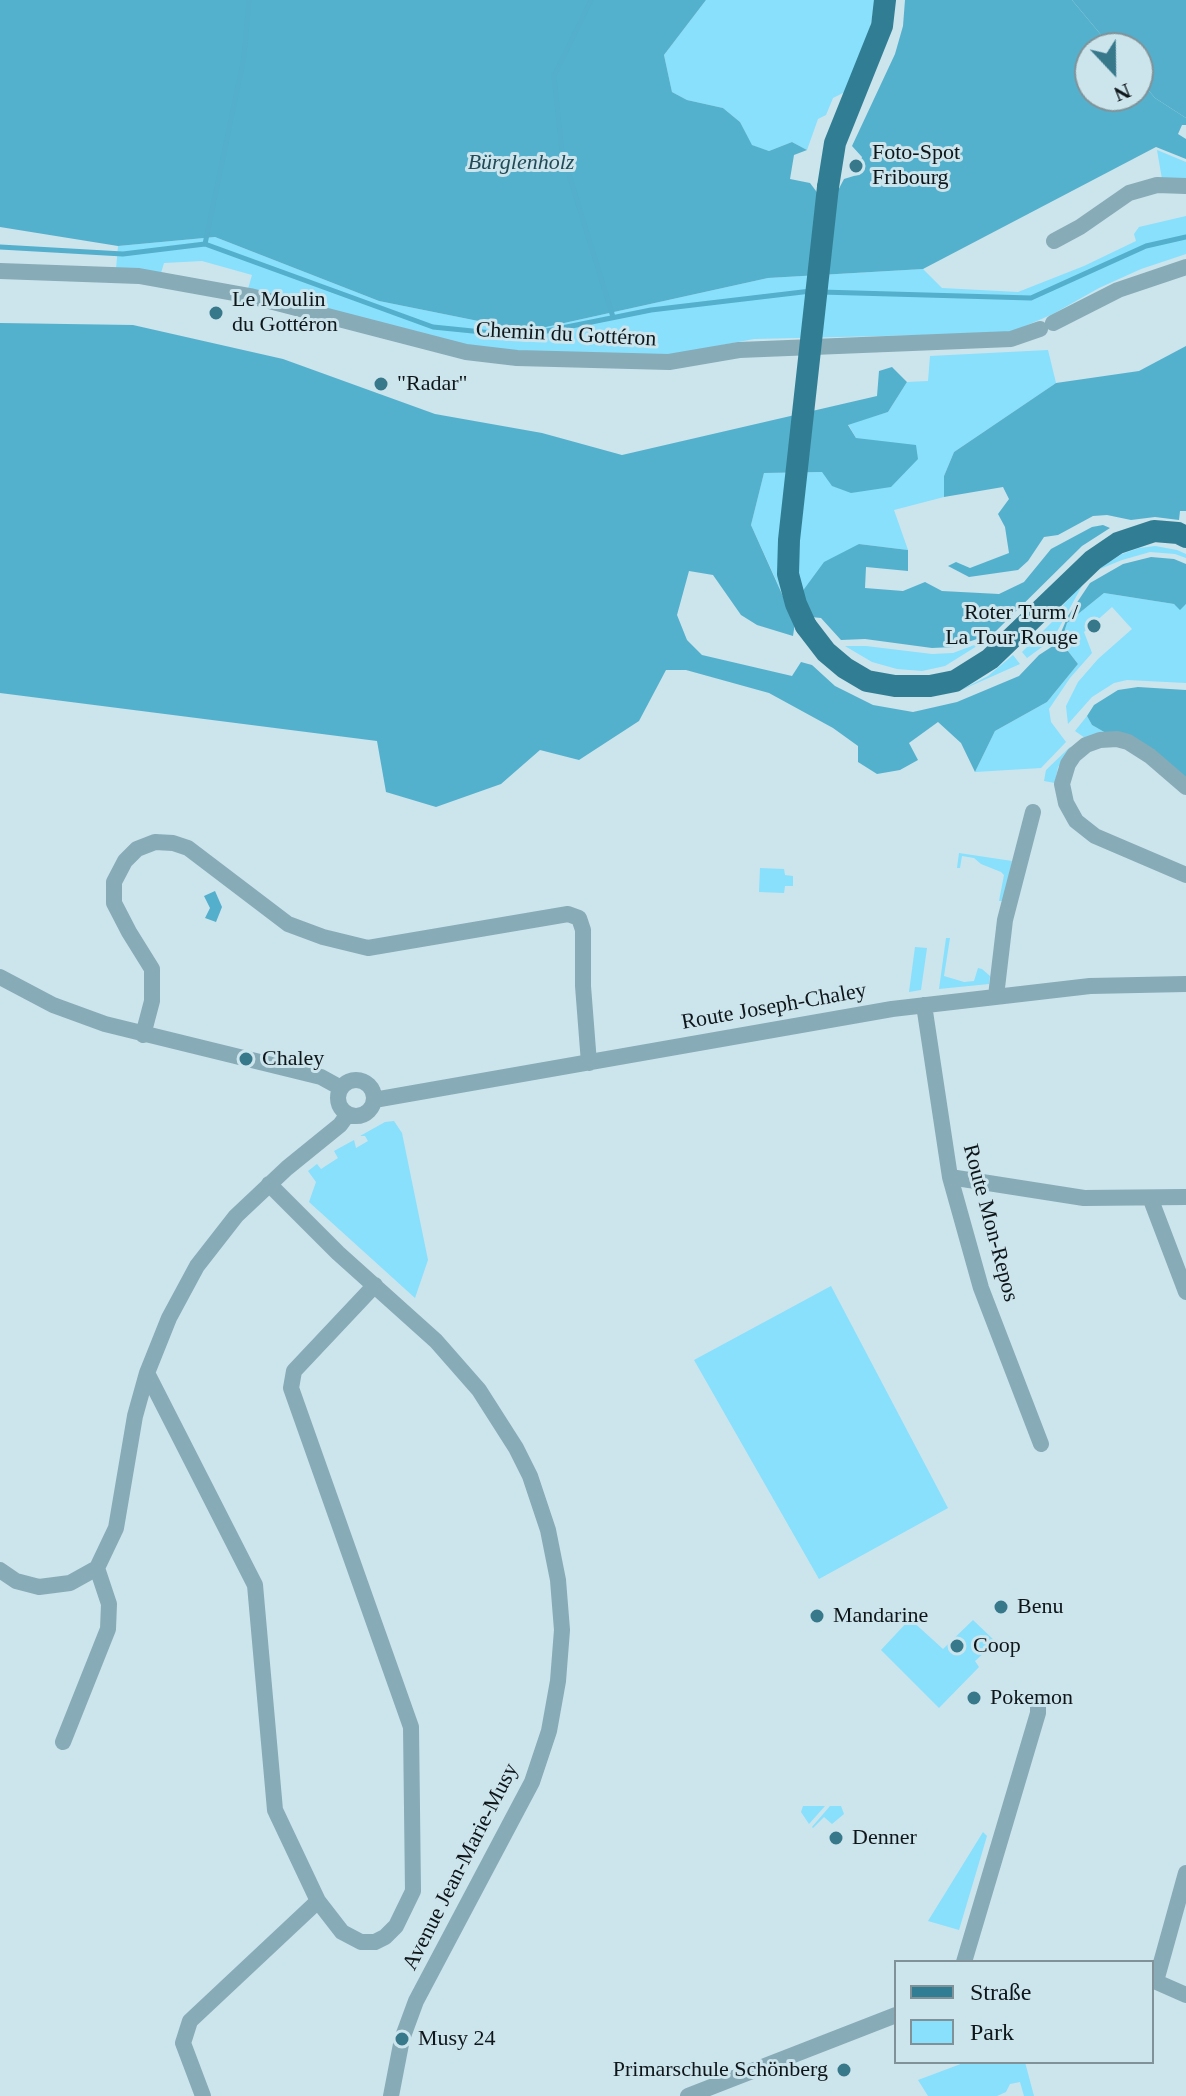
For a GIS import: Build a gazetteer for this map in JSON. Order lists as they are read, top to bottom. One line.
{"streets":{"street":["Chemin du Gottéron","Route Joseph-Chaley","Route Mon-Repos","Avenue Jean-Marie-Musy"]},"crossings":[["Route Joseph-Chaley","Route Mon-Repos"]],"parks":["Bürglenholz"],"places":["Foto-Spot Fribourg","Le Moulin du Gottéron","\"Radar\"","Roter Turm / La Tour Rouge","Chaley","Benu","Mandarine","Coop","Pokemon","Denner","Musy 24","Primarschule Schönberg"],"legend":["Straße","Park"],"north":"bottom"}
